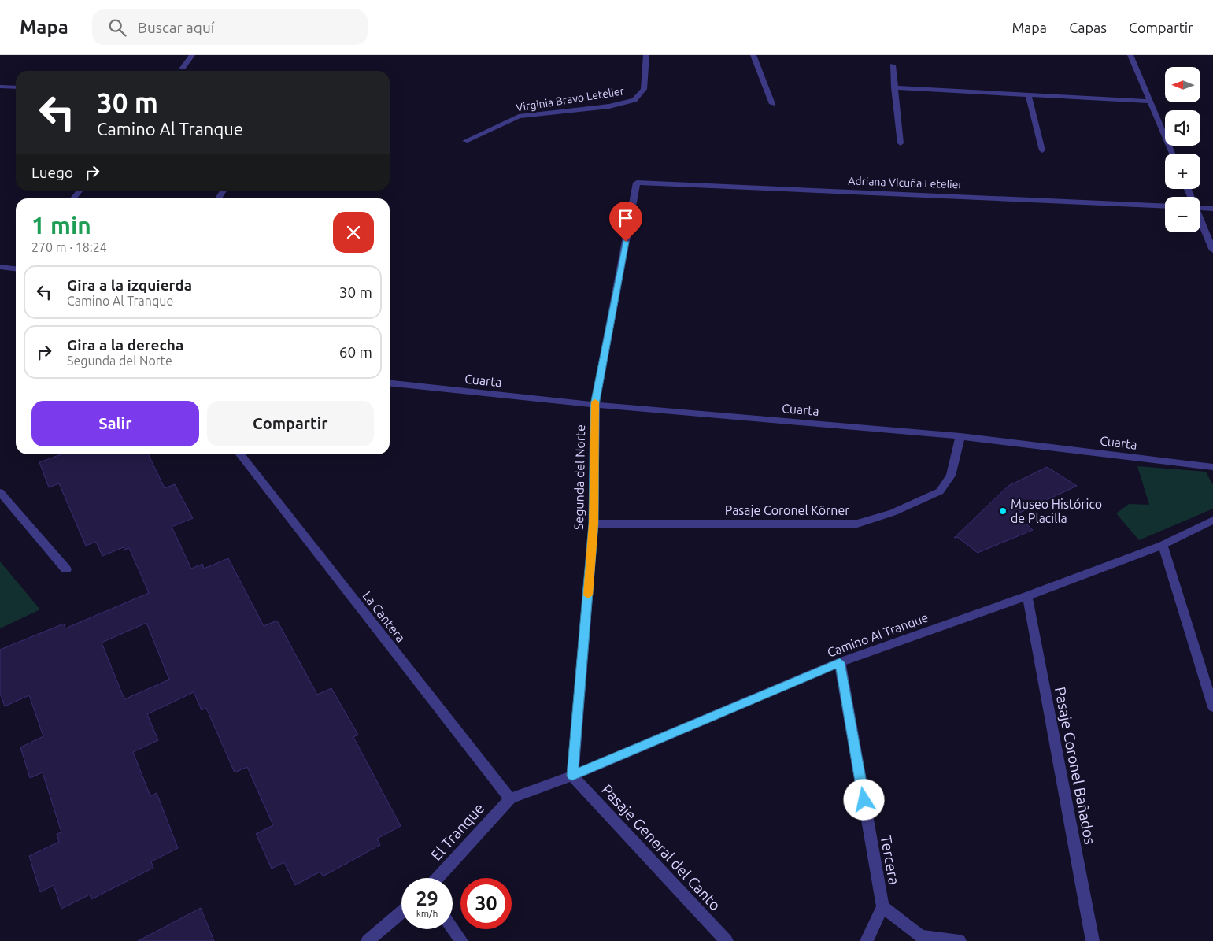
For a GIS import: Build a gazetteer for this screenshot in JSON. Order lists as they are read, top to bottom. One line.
{"streets":{"street":["Virginia Bravo Letelier","Adriana Vicuña Letelier","Cuarta","Segunda del Norte","Pasaje Coronel Körner","La Cantera","Camino Al Tranque","Pasaje Coronel Bañados","El Tranque","Pasaje General del Canto","Tercera"]},"crossings":[["Adriana Vicuña Letelier","Segunda del Norte"],["Cuarta","Segunda del Norte"],["Cuarta","Pasaje Coronel Körner"],["Segunda del Norte","Pasaje Coronel Körner"],["Segunda del Norte","Camino Al Tranque"],["Segunda del Norte","Pasaje General del Canto"],["La Cantera","Camino Al Tranque"],["La Cantera","El Tranque"],["Camino Al Tranque","Pasaje Coronel Bañados"],["Camino Al Tranque","El Tranque"],["Camino Al Tranque","Pasaje General del Canto"],["Camino Al Tranque","Tercera"]],"places":["Museo Histórico de Placilla"],"north":"left","page":{"header":"Mapa","search":"Buscar aquí","nav":["Mapa","Capas","Compartir"],"map_buttons":["+","−"],"turn":["30 m","Camino Al Tranque"],"then":"Luego","heading":["1 min","270 m · 18:24"],"list":[{"name":"Gira a la izquierda","note":"Camino Al Tranque","value":"30 m"},{"name":"Gira a la derecha","note":"Segunda del Norte","value":"60 m"}],"buttons":["Salir","Compartir"],"speed":"29 km/h","limit":"30"}}
